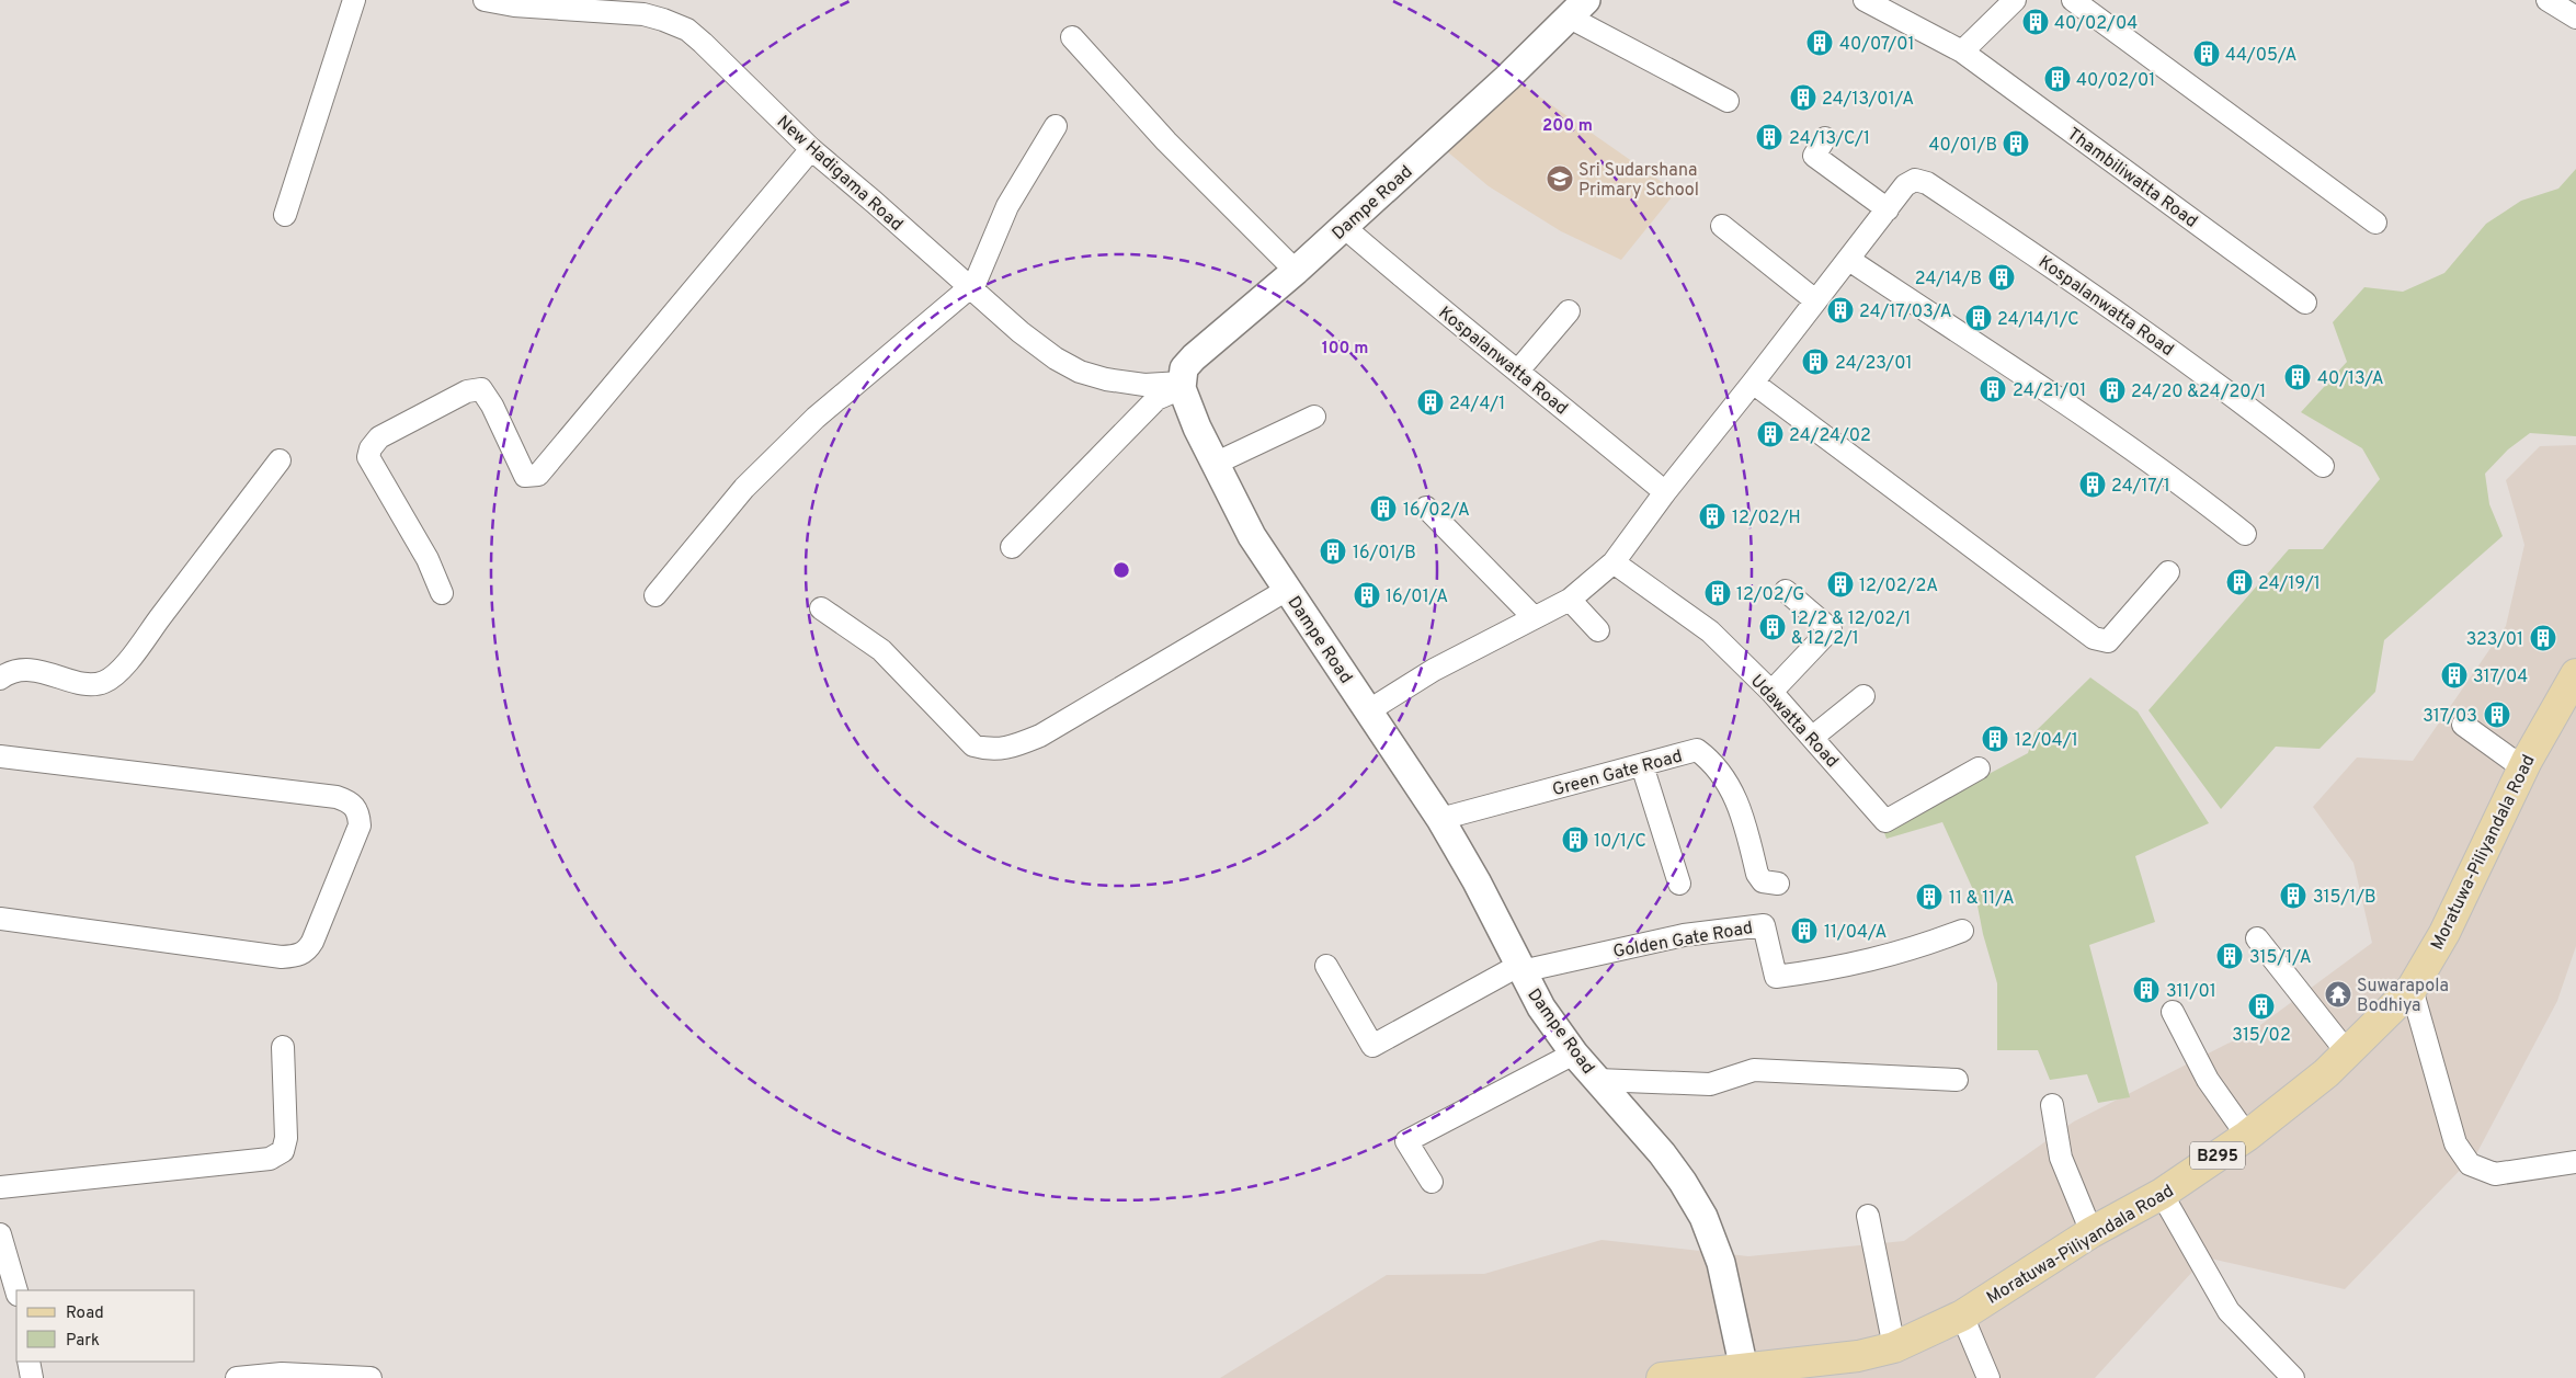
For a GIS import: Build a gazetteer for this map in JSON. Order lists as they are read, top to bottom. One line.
{"streets":{"main road":["Moratuwa-Piliyandala Road","B295"],"street":["New Hadigama Road","Thambiliwatta Road","Dampe Road","Kospalanwatta Road","Udawatta Road","Green Gate Road","Golden Gate Road"]},"crossings":[["New Hadigama Road","Dampe Road"],["Dampe Road","Kospalanwatta Road"],["Dampe Road","Green Gate Road"],["Dampe Road","Moratuwa-Piliyandala Road"],["Dampe Road","Golden Gate Road"],["Kospalanwatta Road","Udawatta Road"]],"places":{"building":["40/02/04","40/07/01","44/05/A","40/02/01","24/13/01/A","24/13/C/1","40/01/B","24/14/B","24/17/03/A","24/14/1/C","24/23/01","40/13/A","24/21/01","24/20 &24/20/1","24/4/1","24/24/02","24/17/1","16/02/A","12/02/H","16/01/B","24/19/1","12/02/2A","12/02/G","16/01/A","12/2 & 12/02/1 & 12/2/1","323/01","317/04","317/03","12/04/1","10/1/C","315/1/B","11 & 11/A","11/04/A","315/1/A","311/01","315/02"],"school or university":["Sri Sudarshana Primary School"],"temple":["Suwarapola Bodhiya"]},"legend":["Road","Park"],"rings":["200 m","100 m"]}
